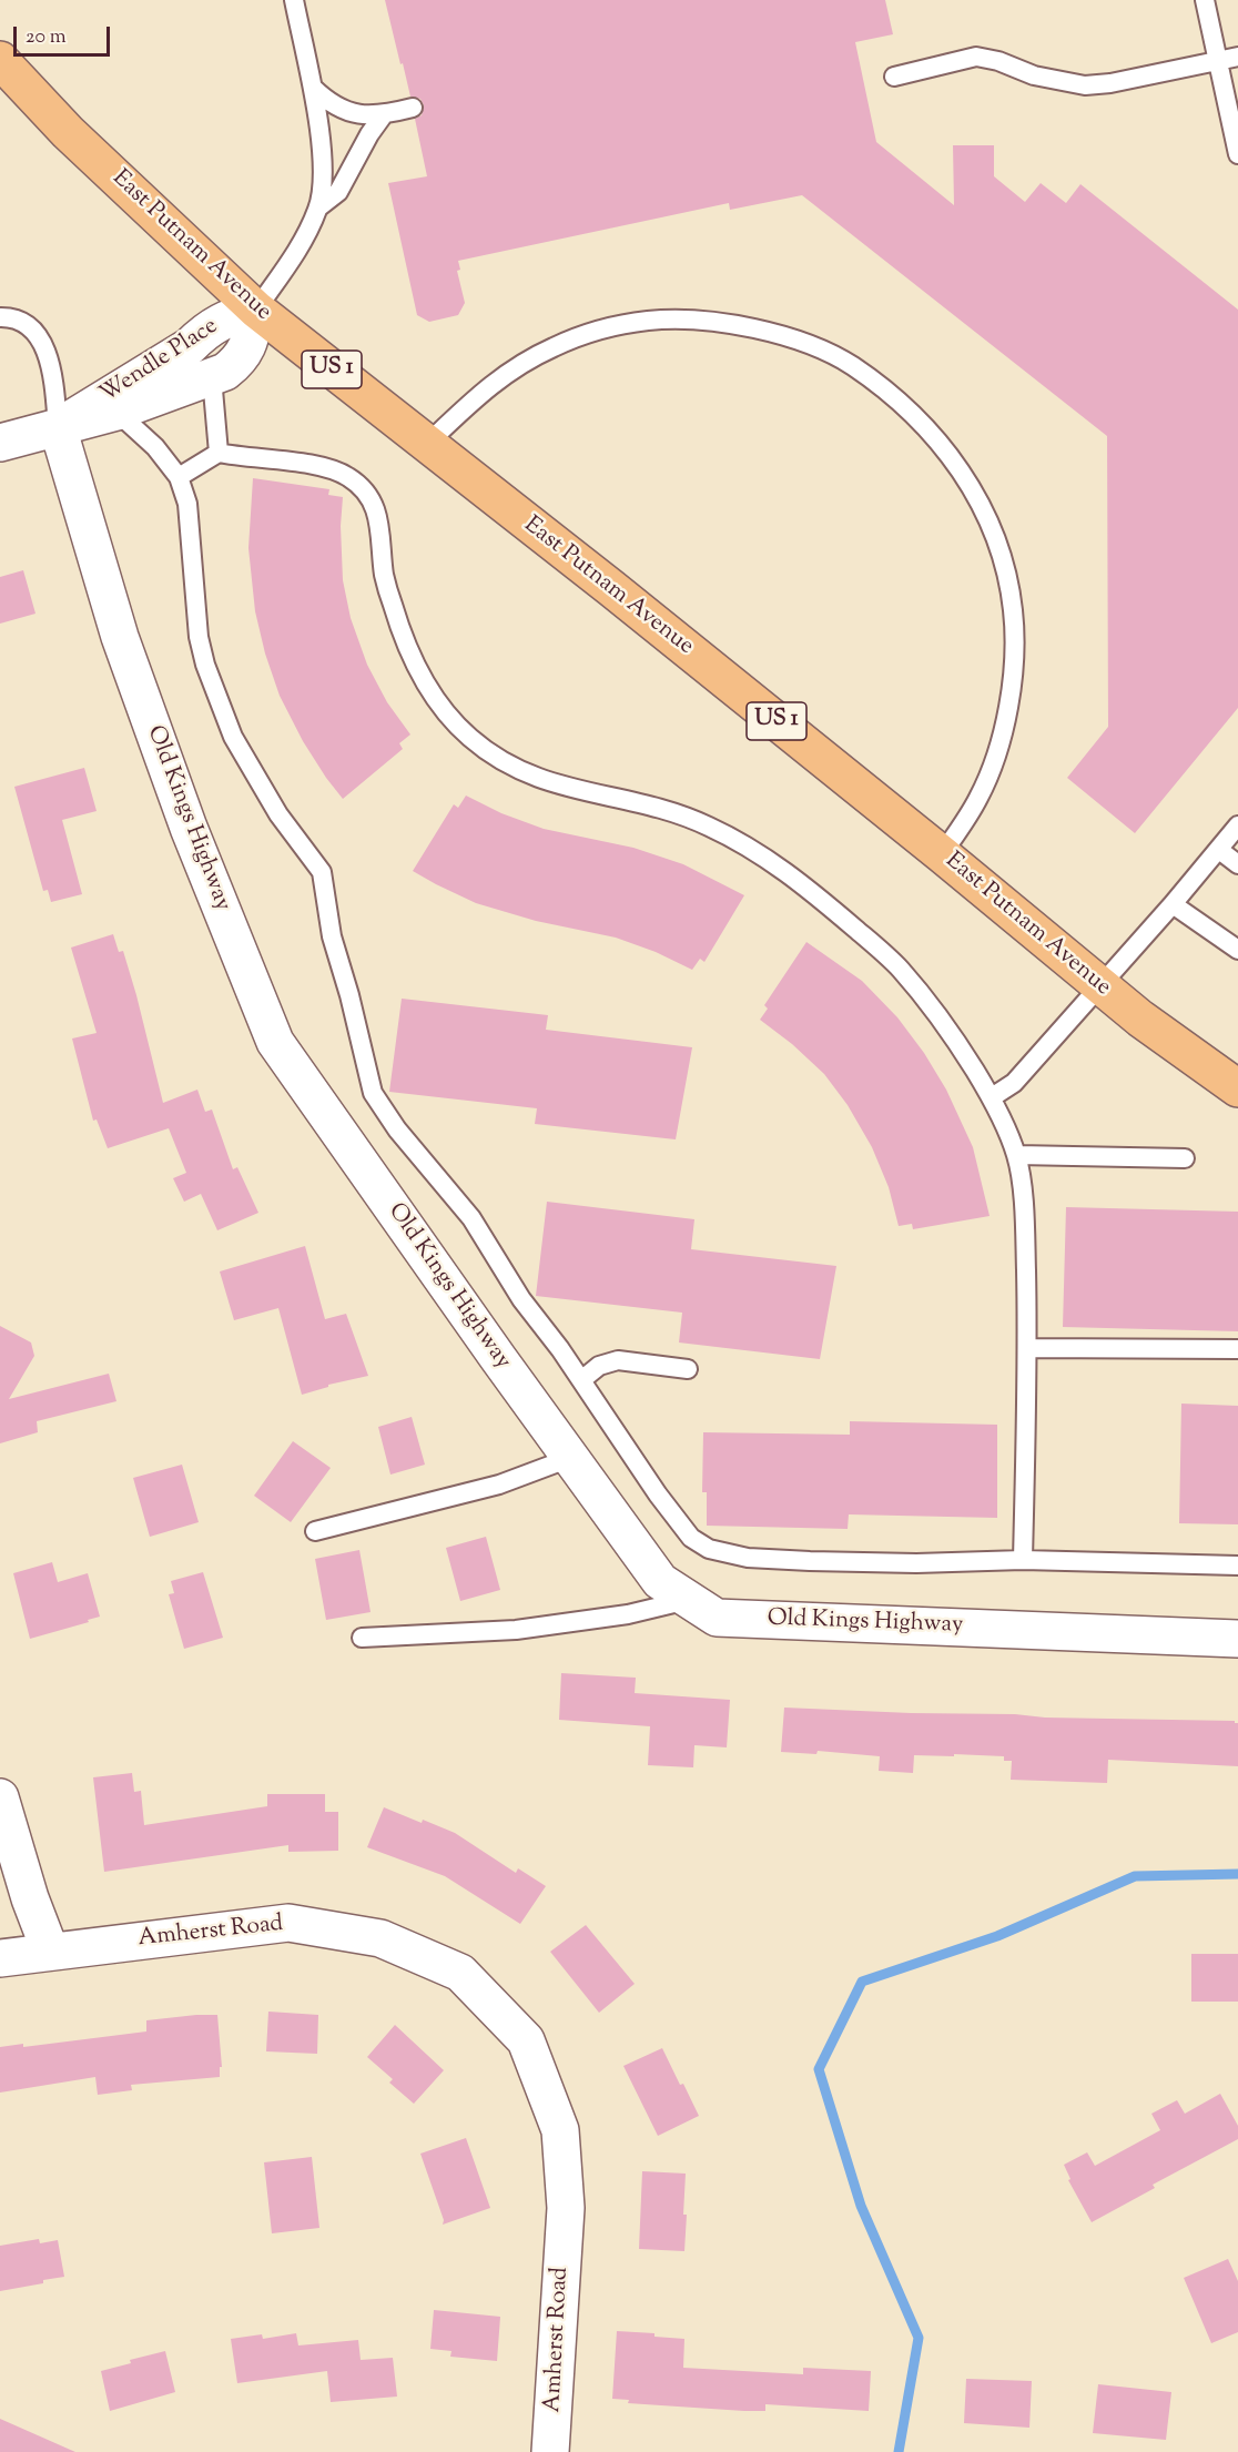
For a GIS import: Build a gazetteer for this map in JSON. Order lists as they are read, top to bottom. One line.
{"streets":{"main road":["East Putnam Avenue","US 1"],"street":["Wendle Place","Old Kings Highway","Amherst Road"]},"crossings":[["East Putnam Avenue","Wendle Place"],["Wendle Place","Old Kings Highway"]],"scale_bar":"20 m"}
